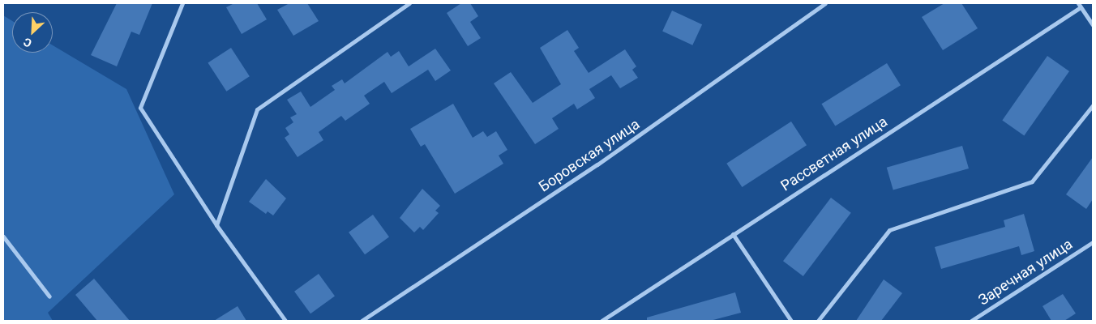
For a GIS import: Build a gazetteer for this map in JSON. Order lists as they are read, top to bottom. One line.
{"streets":{"street":["Рассветная улица","Боровская улица","Заречная улица"]},"north":"bottom left"}
